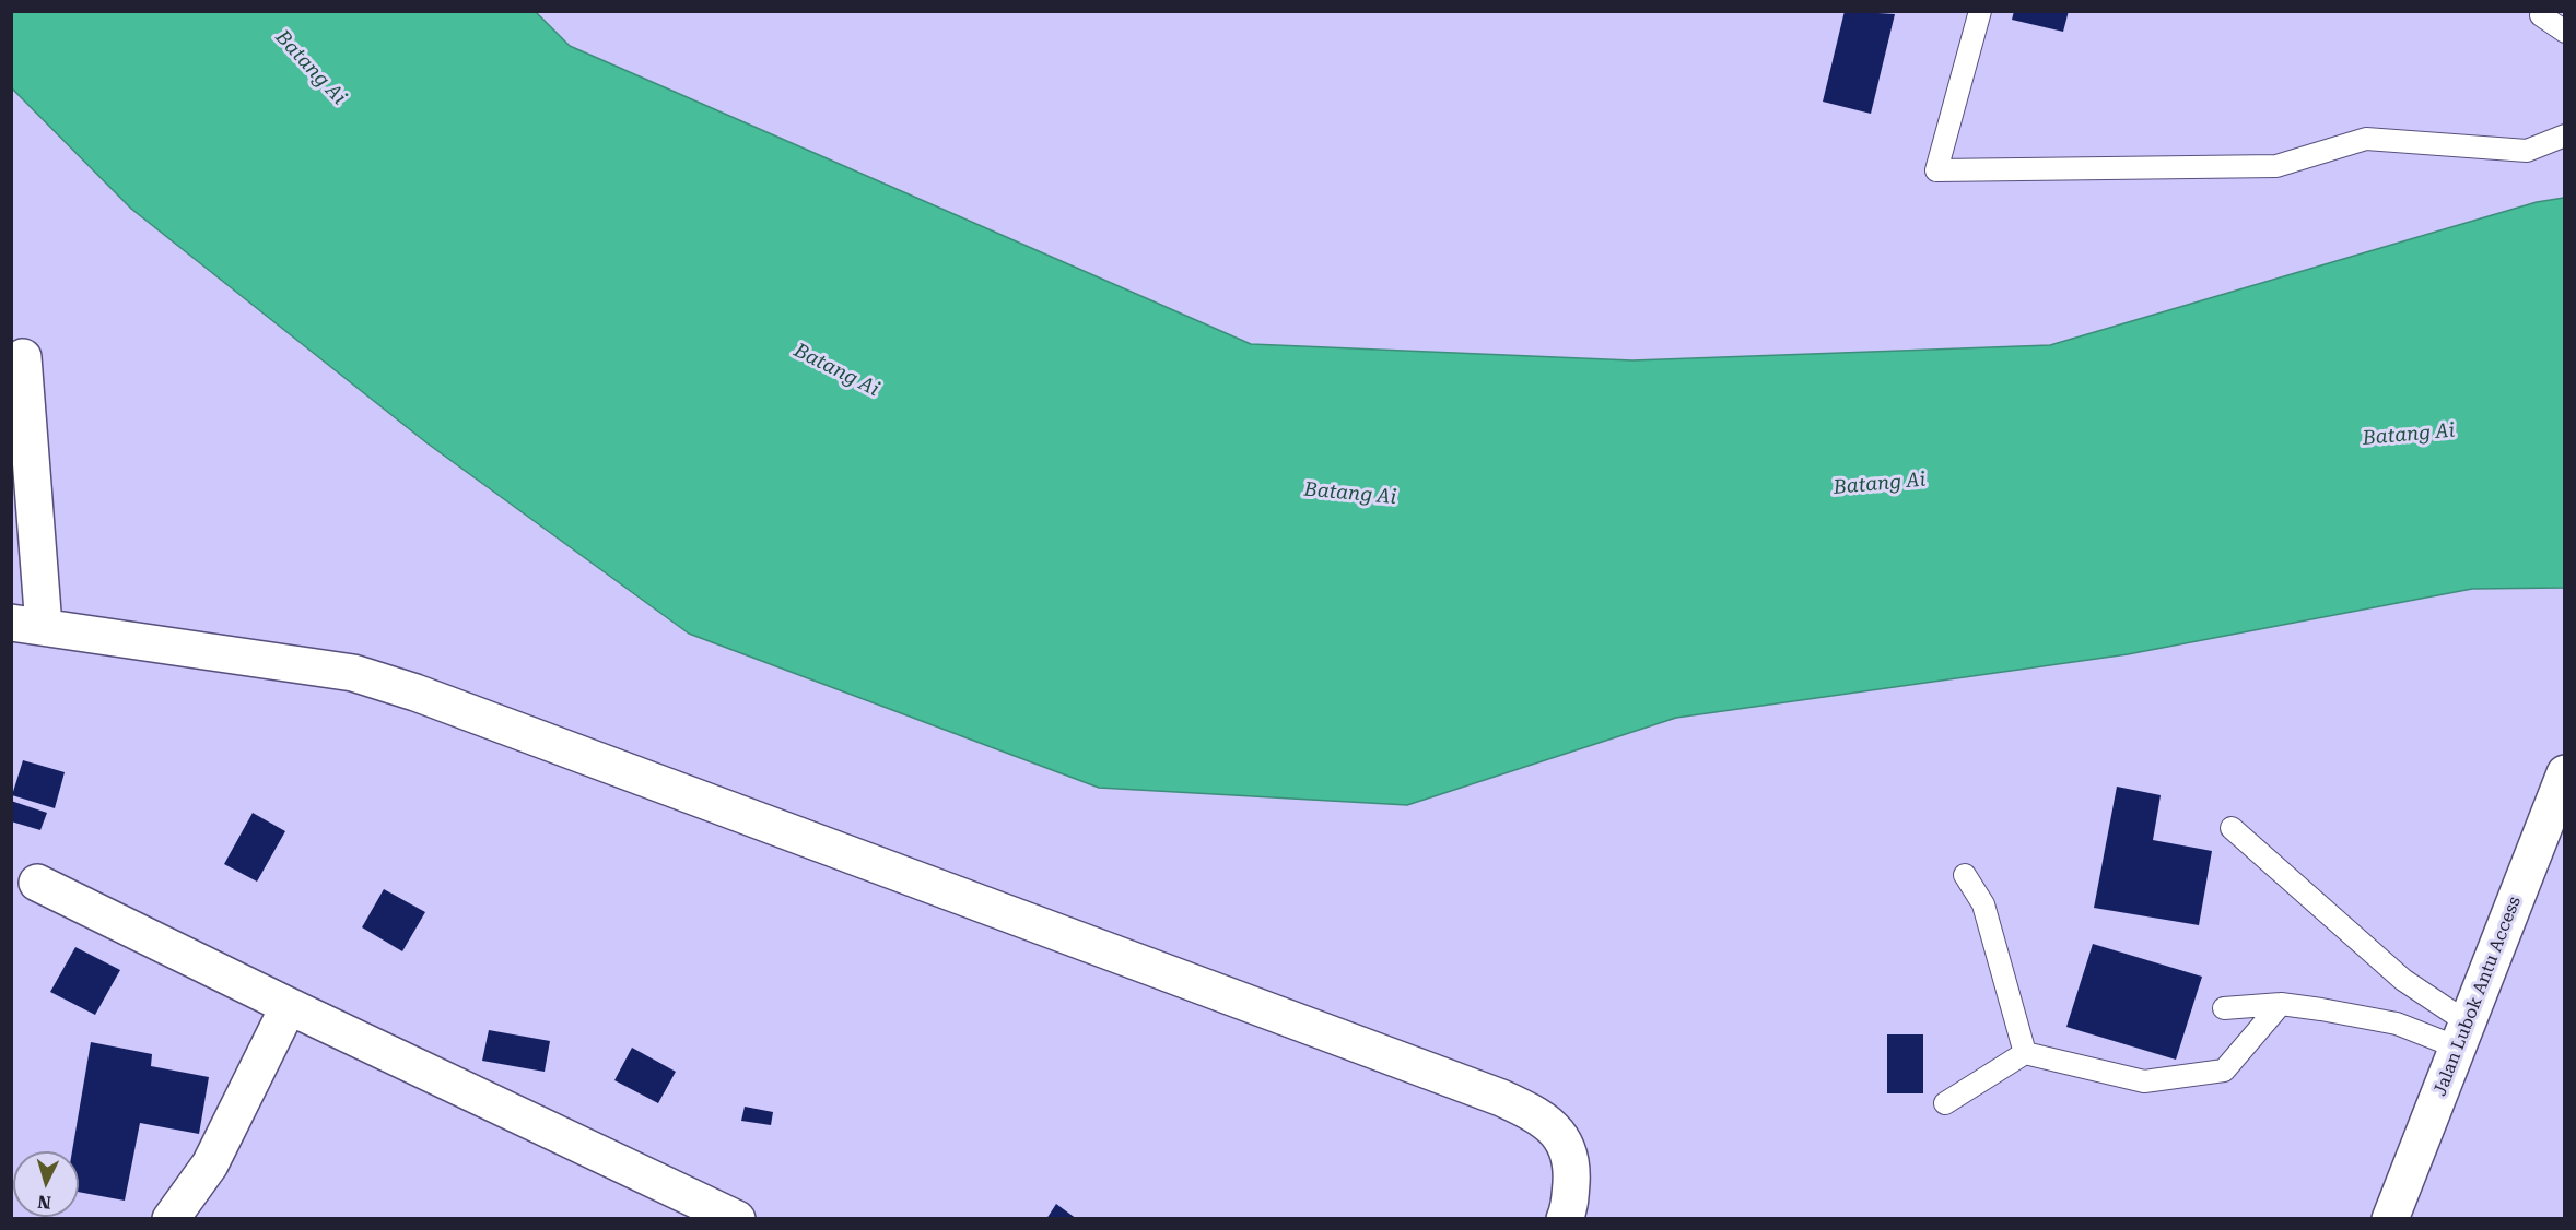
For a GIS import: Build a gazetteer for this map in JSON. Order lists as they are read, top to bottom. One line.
{"streets":{"street":["Jalan Lubok Antu Access"]},"water":["Batang Ai"],"north":"bottom"}
